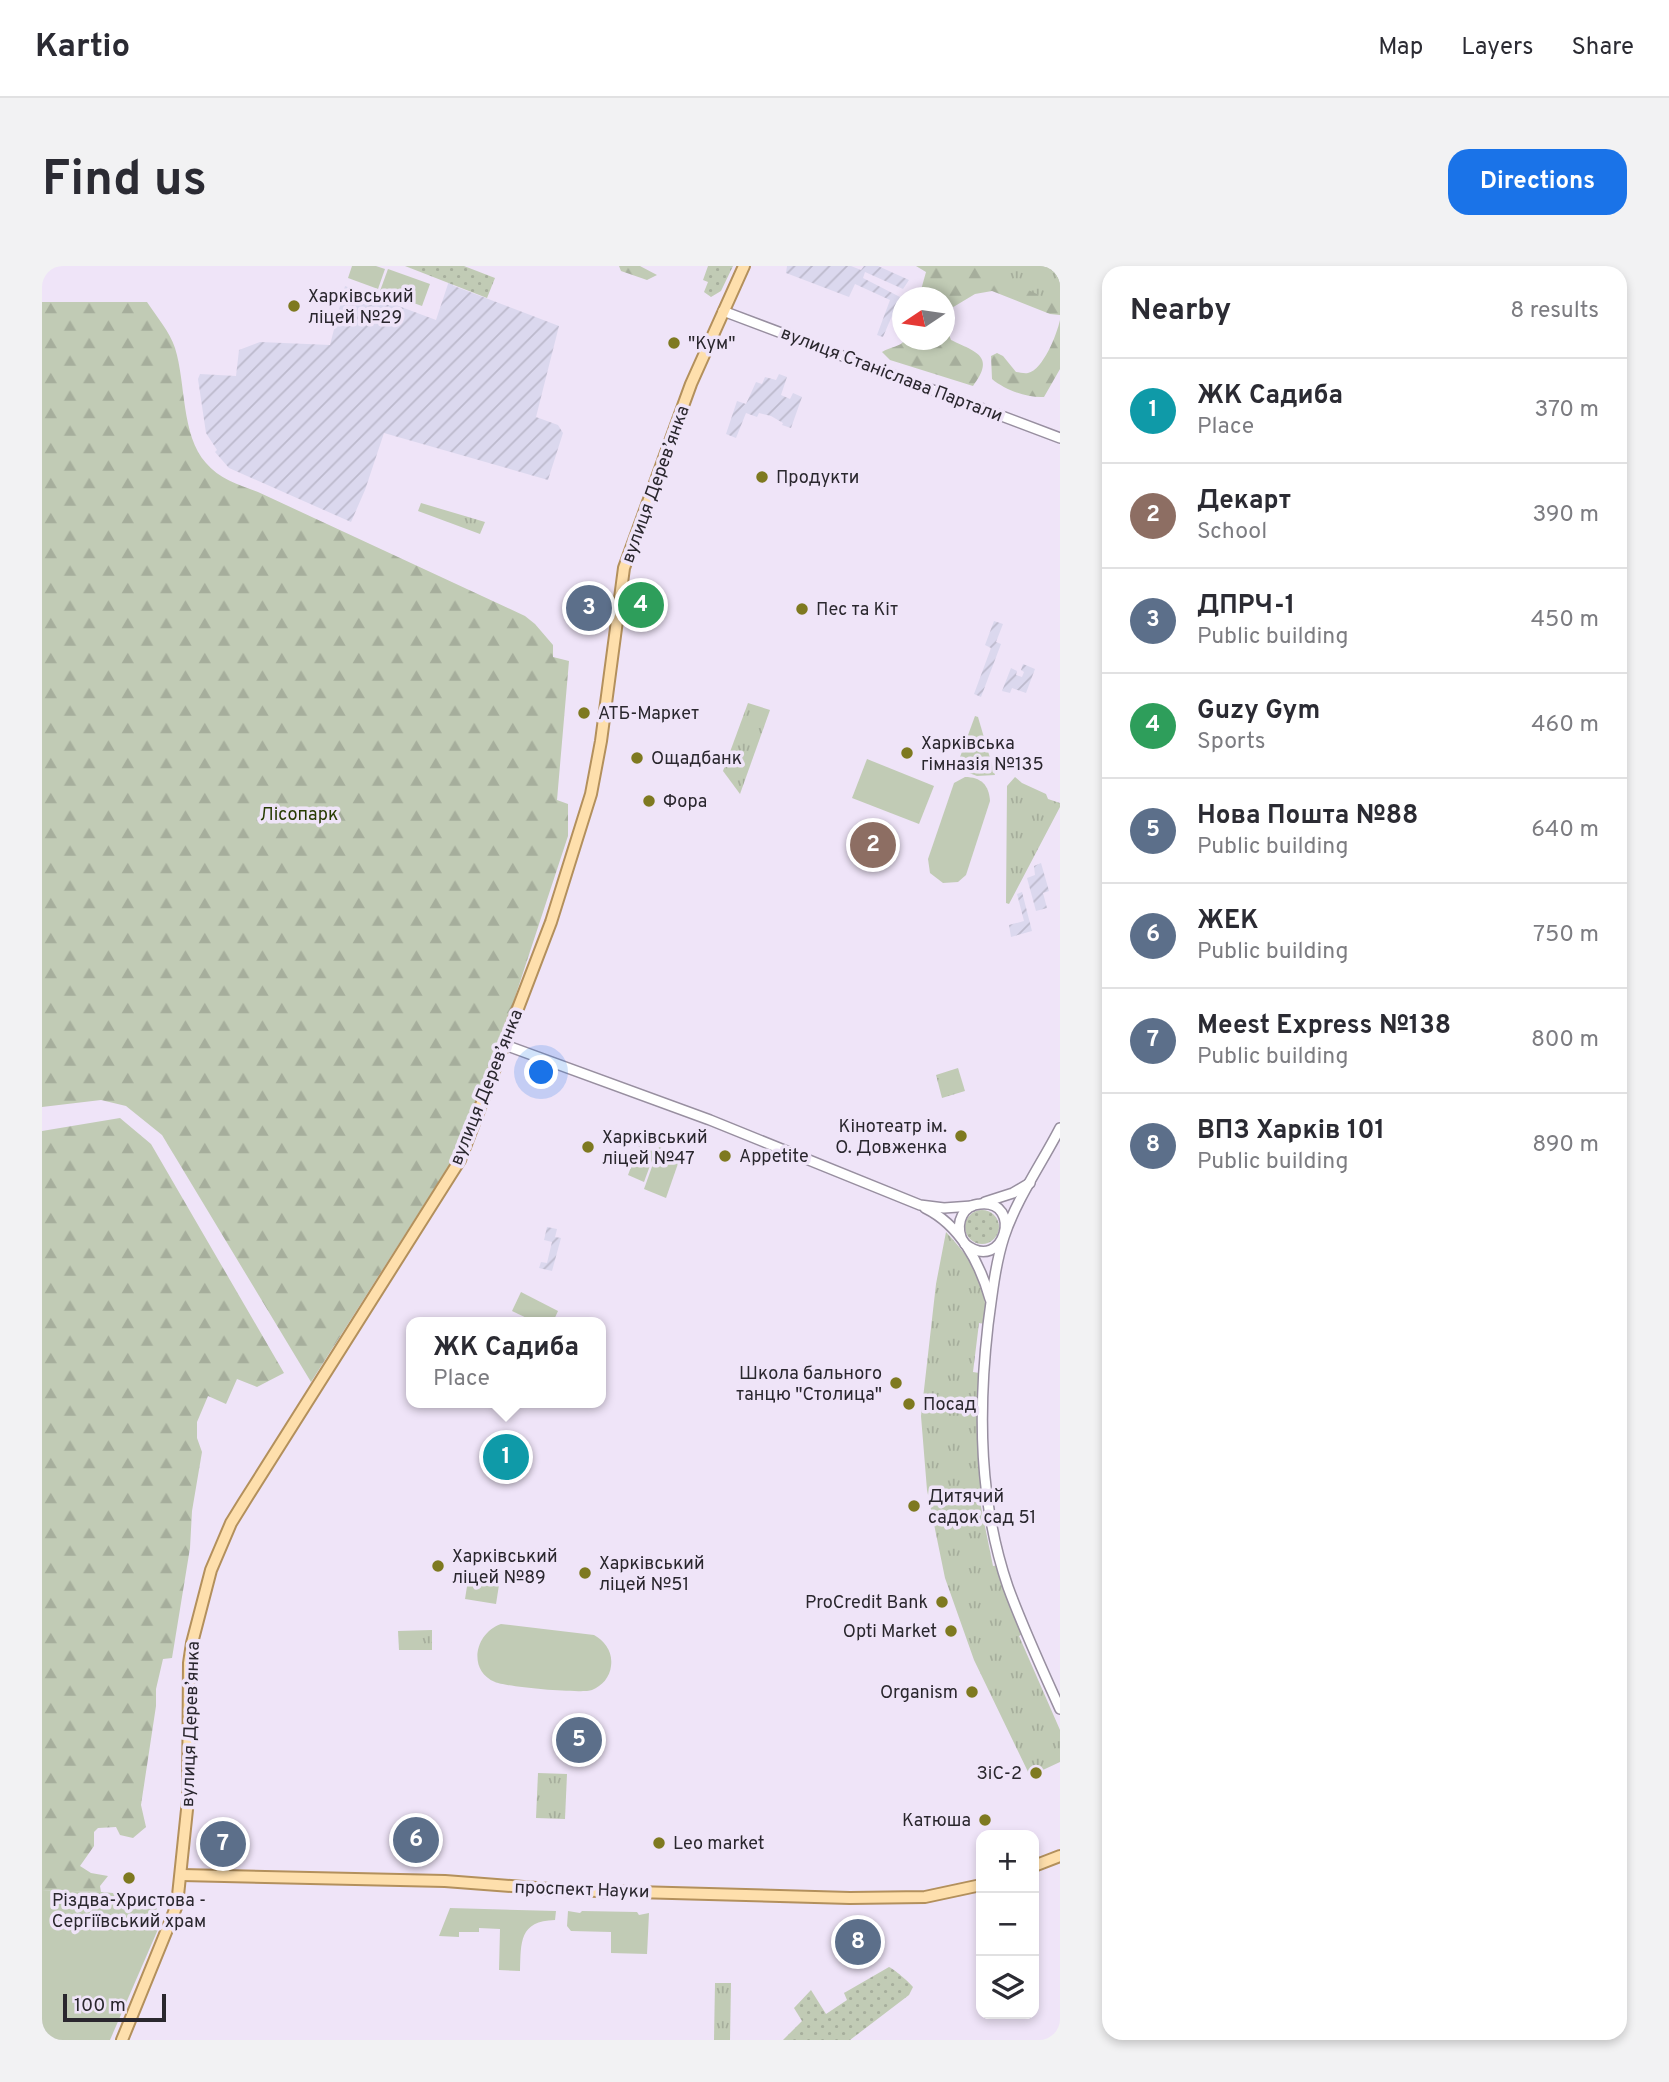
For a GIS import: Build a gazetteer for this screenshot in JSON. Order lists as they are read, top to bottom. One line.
{"streets":{"main road":["вулиця Дерев’янка","проспект Науки"],"street":["вулиця Станіслава Партали"]},"crossings":[["вулиця Станіслава Партали","вулиця Дерев’янка"],["вулиця Дерев’янка","проспект Науки"]],"parks":["Лісопарк"],"places":["Харківський ліцей №29","\"Кум\"","Продукти","Пес та Кіт","АТБ-Маркет","Харківська гімназія №135","Ощадбанк","Фора","Кінотеатр ім. О. Довженка","Харківський ліцей №47","Appetite","Школа бального танцю \"Столица\"","Посад","Дитячий садок сад 51","Харківський ліцей №89","Харківський ліцей №51","ProCredit Bank","Opti Market","Organism","ЗіС-2","Катюша","Leo market","Різдва-Христова - Сергіївський храм"],"scale_bar":"100 m","north":"left","page":{"header":"Kartio","nav":["Map","Layers","Share"],"buttons":"Directions","title":"Find us","heading":["Nearby","8 results"],"list":[{"mark":"1","name":"ЖК Садиба","note":"Place","value":"370 m"},{"mark":"2","name":"Декарт","note":"School","value":"390 m"},{"mark":"3","name":"ДПРЧ-1","note":"Public building","value":"450 m"},{"mark":"4","name":"Guzy Gym","note":"Sports","value":"460 m"},{"mark":"5","name":"Нова Пошта №88","note":"Public building","value":"640 m"},{"mark":"6","name":"ЖЕК","note":"Public building","value":"750 m"},{"mark":"7","name":"Meest Express №138","note":"Public building","value":"800 m"},{"mark":"8","name":"ВПЗ Харків 101","note":"Public building","value":"890 m"}],"pins":["4","3","2","1","5","6","7","8"],"popup":["ЖК Садиба","Place"],"map_buttons":["+","−"],"scale":"100 m"}}
